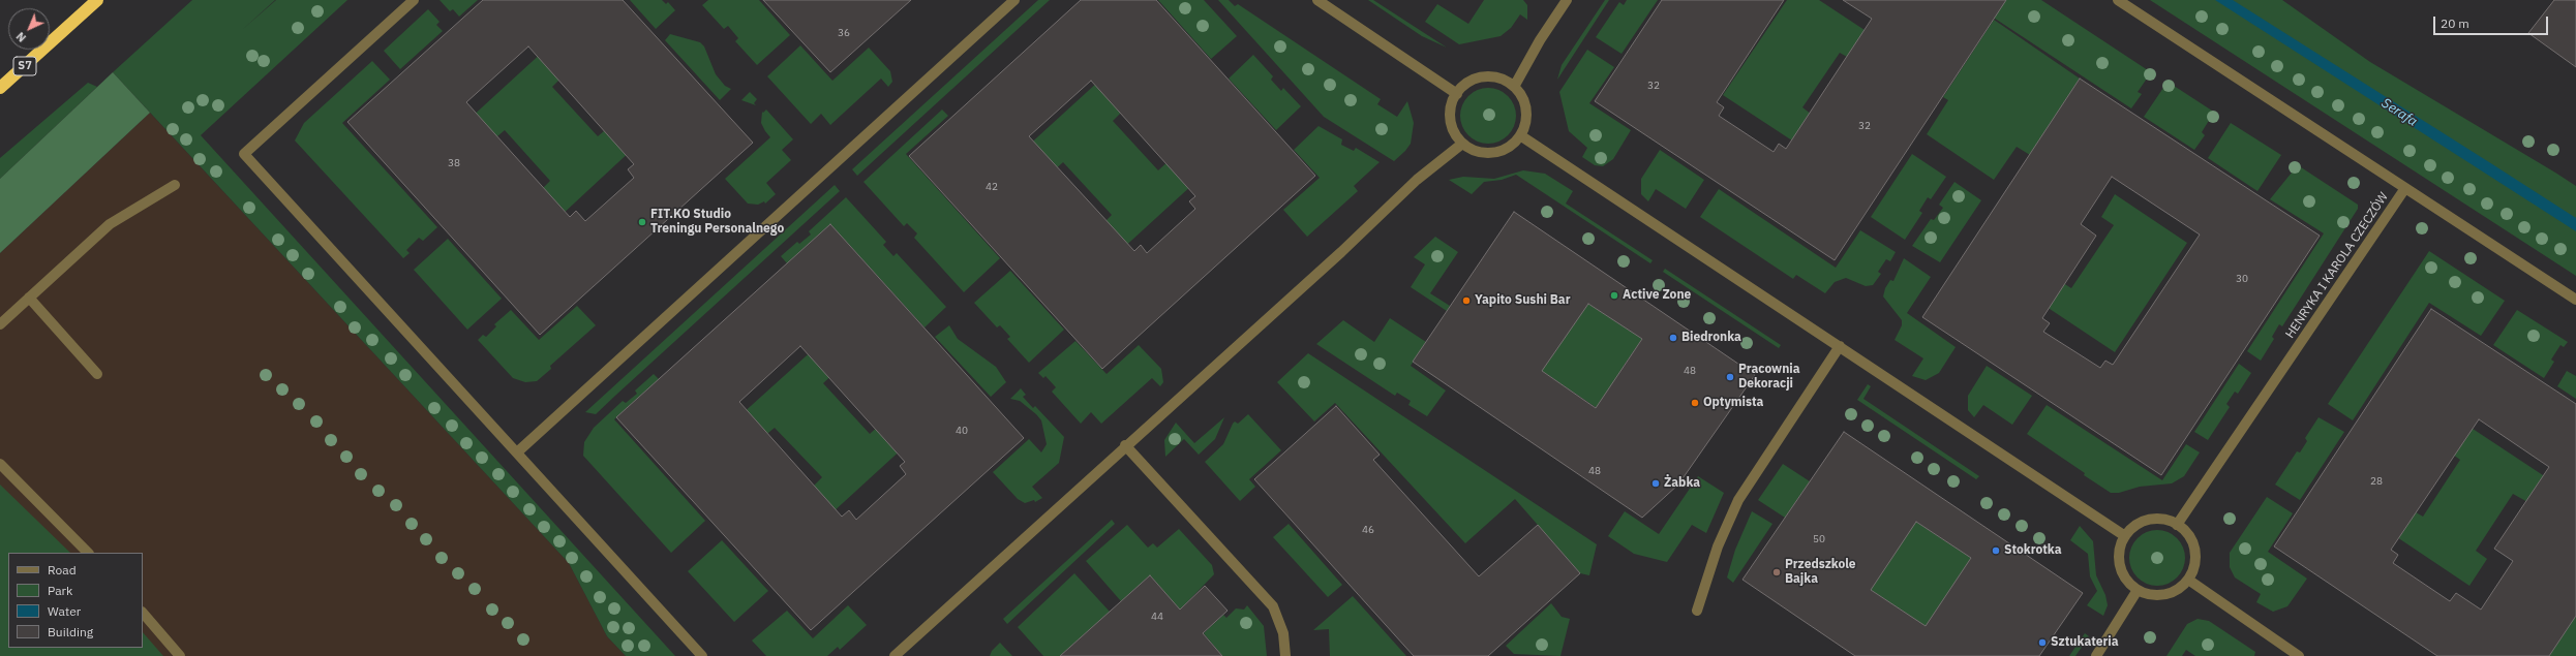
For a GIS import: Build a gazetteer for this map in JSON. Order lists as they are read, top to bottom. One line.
{"streets":{"highway":["S7"],"street":["HENRYKA I KAROLA CZECZÓW"]},"water":["Serafa"],"places":["FIT.KO Studio Treningu Personalnego","Active Zone","Yapito Sushi Bar","Biedronka","Pracownia Dekoracji","Optymista","Żabka","Stokrotka","Przedszkole Bajka","Sztukateria"],"house_numbers":["36","32","32","38","42","30","48","40","48","28","46","50","44"],"legend":["Road","Park","Water","Building"],"scale_bar":"20 m","north":"bottom left"}
